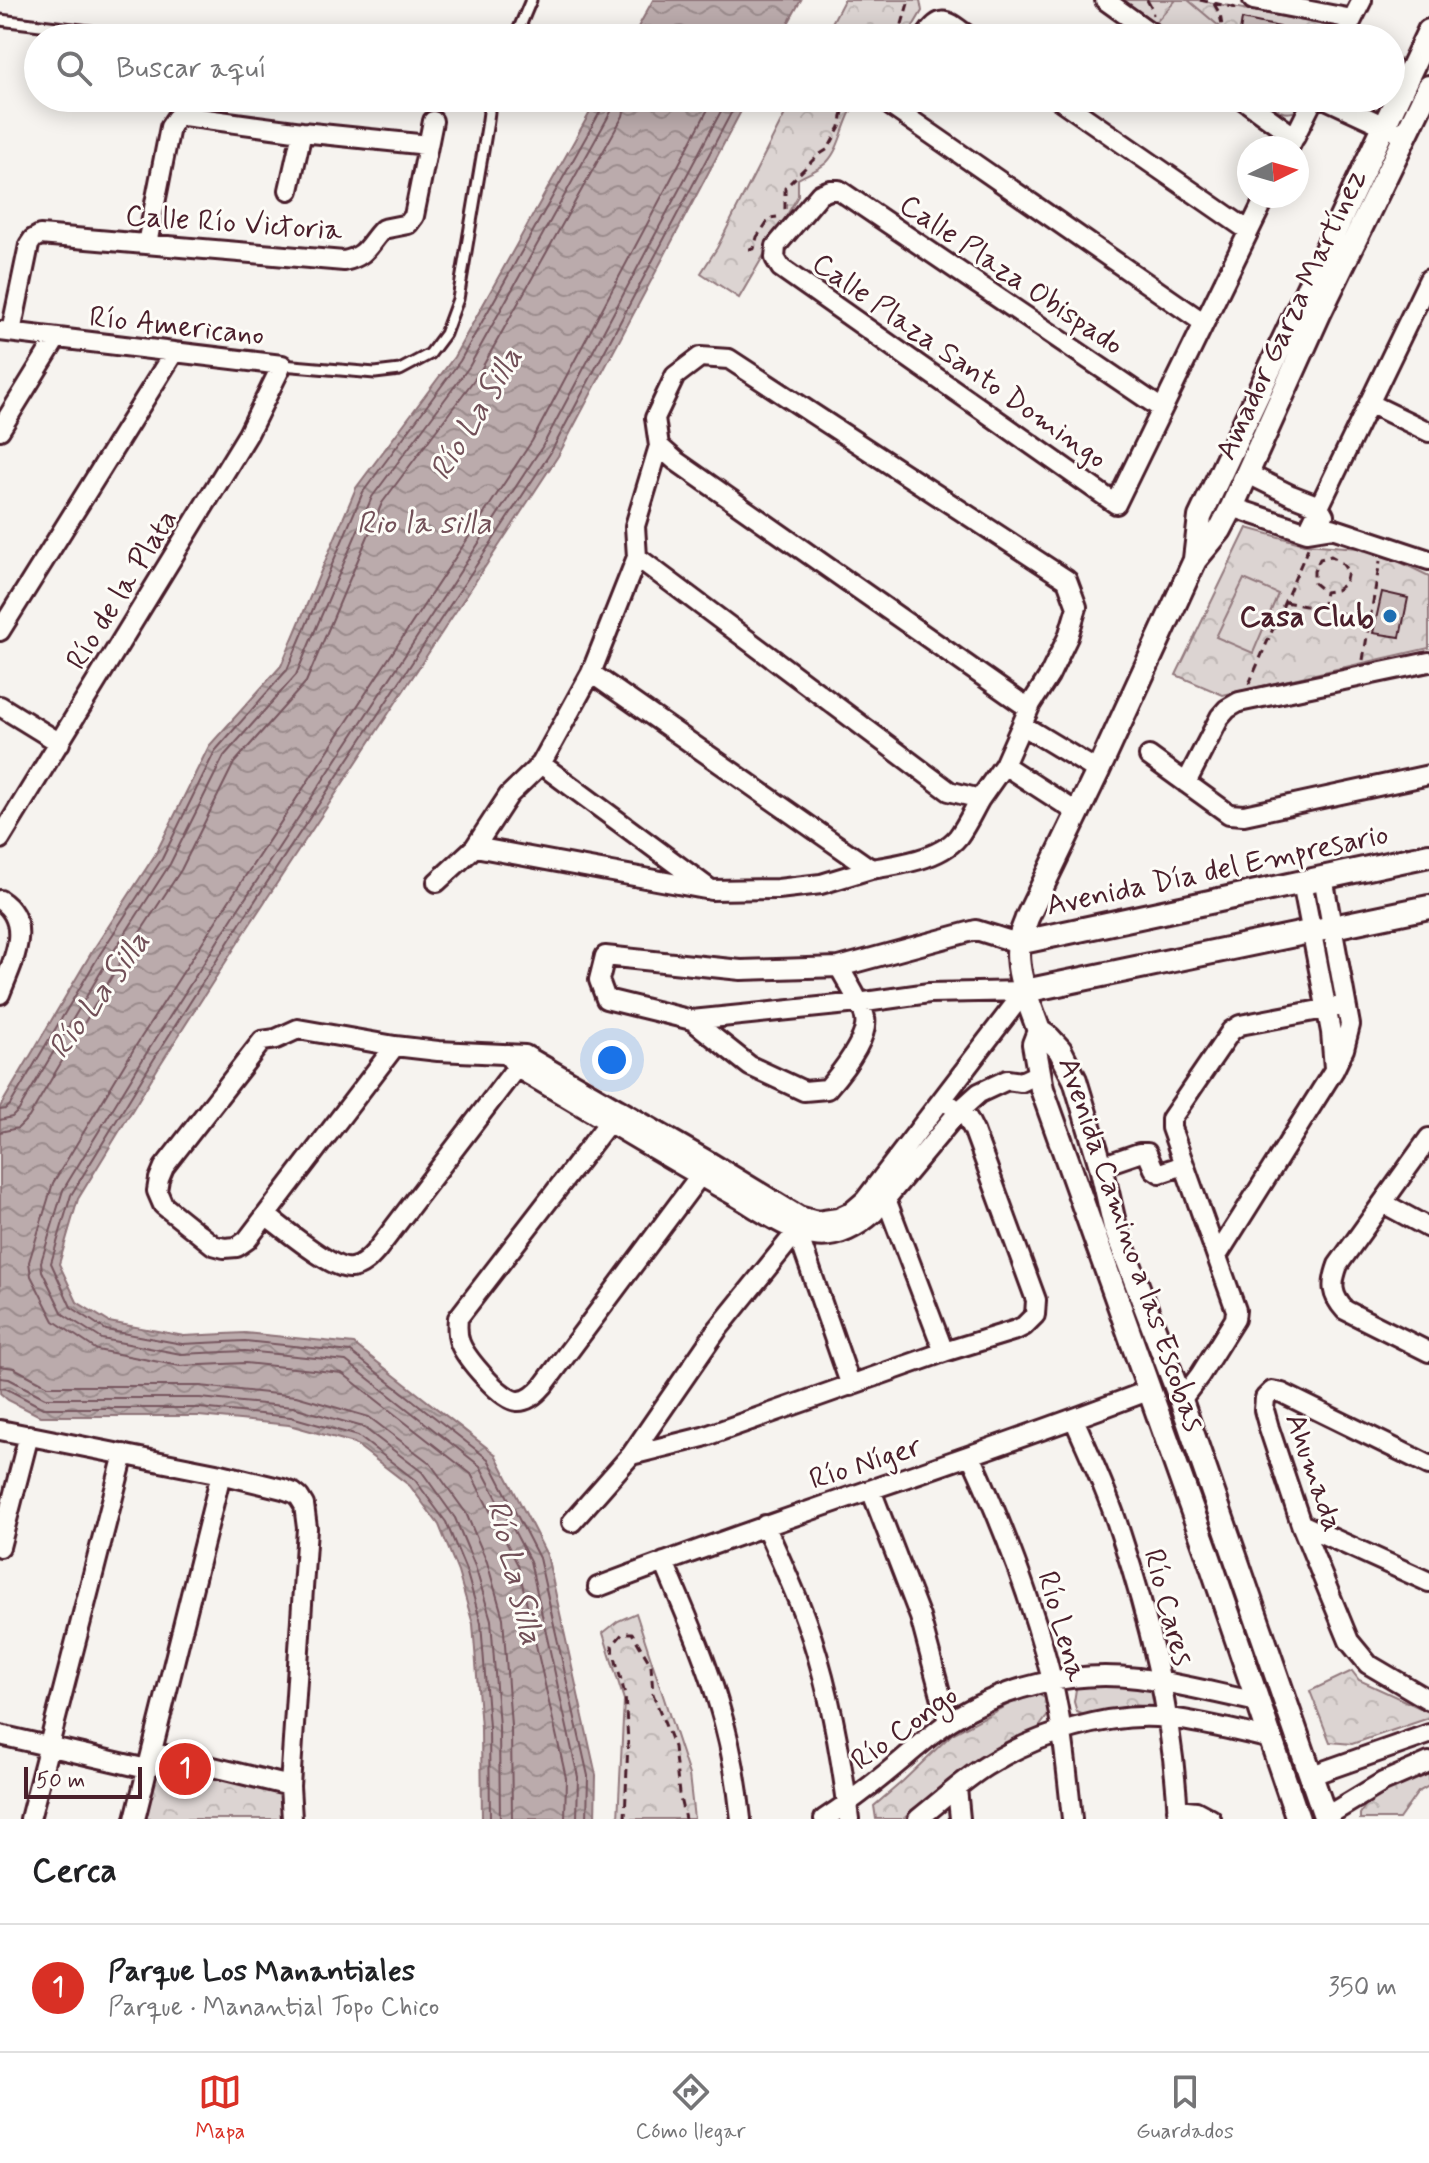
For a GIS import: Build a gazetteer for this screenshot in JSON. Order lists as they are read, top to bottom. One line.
{"streets":{"street":["Calle Río Victoria","Calle Plaza Obispado","Amador Garza Martínez","Río Americano","Calle Plaza Santo Domingo","Río de la Plata","Avenida Día del Empresario","Avenida Camino a las Escobas","Río Níger","Ahumada","Río Cares","Río Lena","Río Congo"]},"crossings":[["Calle Río Victoria","Río Americano"],["Calle Plaza Obispado","Calle Plaza Santo Domingo"],["Amador Garza Martínez","Avenida Día del Empresario"],["Amador Garza Martínez","Avenida Camino a las Escobas"],["Río Americano","Río de la Plata"],["Avenida Camino a las Escobas","Río Níger"],["Avenida Camino a las Escobas","Río Congo"],["Río Níger","Río Cares"],["Río Níger","Río Lena"],["Río Cares","Río Congo"],["Río Lena","Río Congo"]],"water":["Río La Silla","Rio la silla"],"places":["Casa Club"],"scale_bar":"50 m","north":"right","page":{"search":"Buscar aquí","pins":"1","scale":"50 m","heading":"Cerca","list":[{"mark":"1","name":"Parque Los Manantiales","note":"Parque · Manantial Topo Chico","value":"350 m"}],"nav":["Mapa","Cómo llegar","Guardados"]}}
